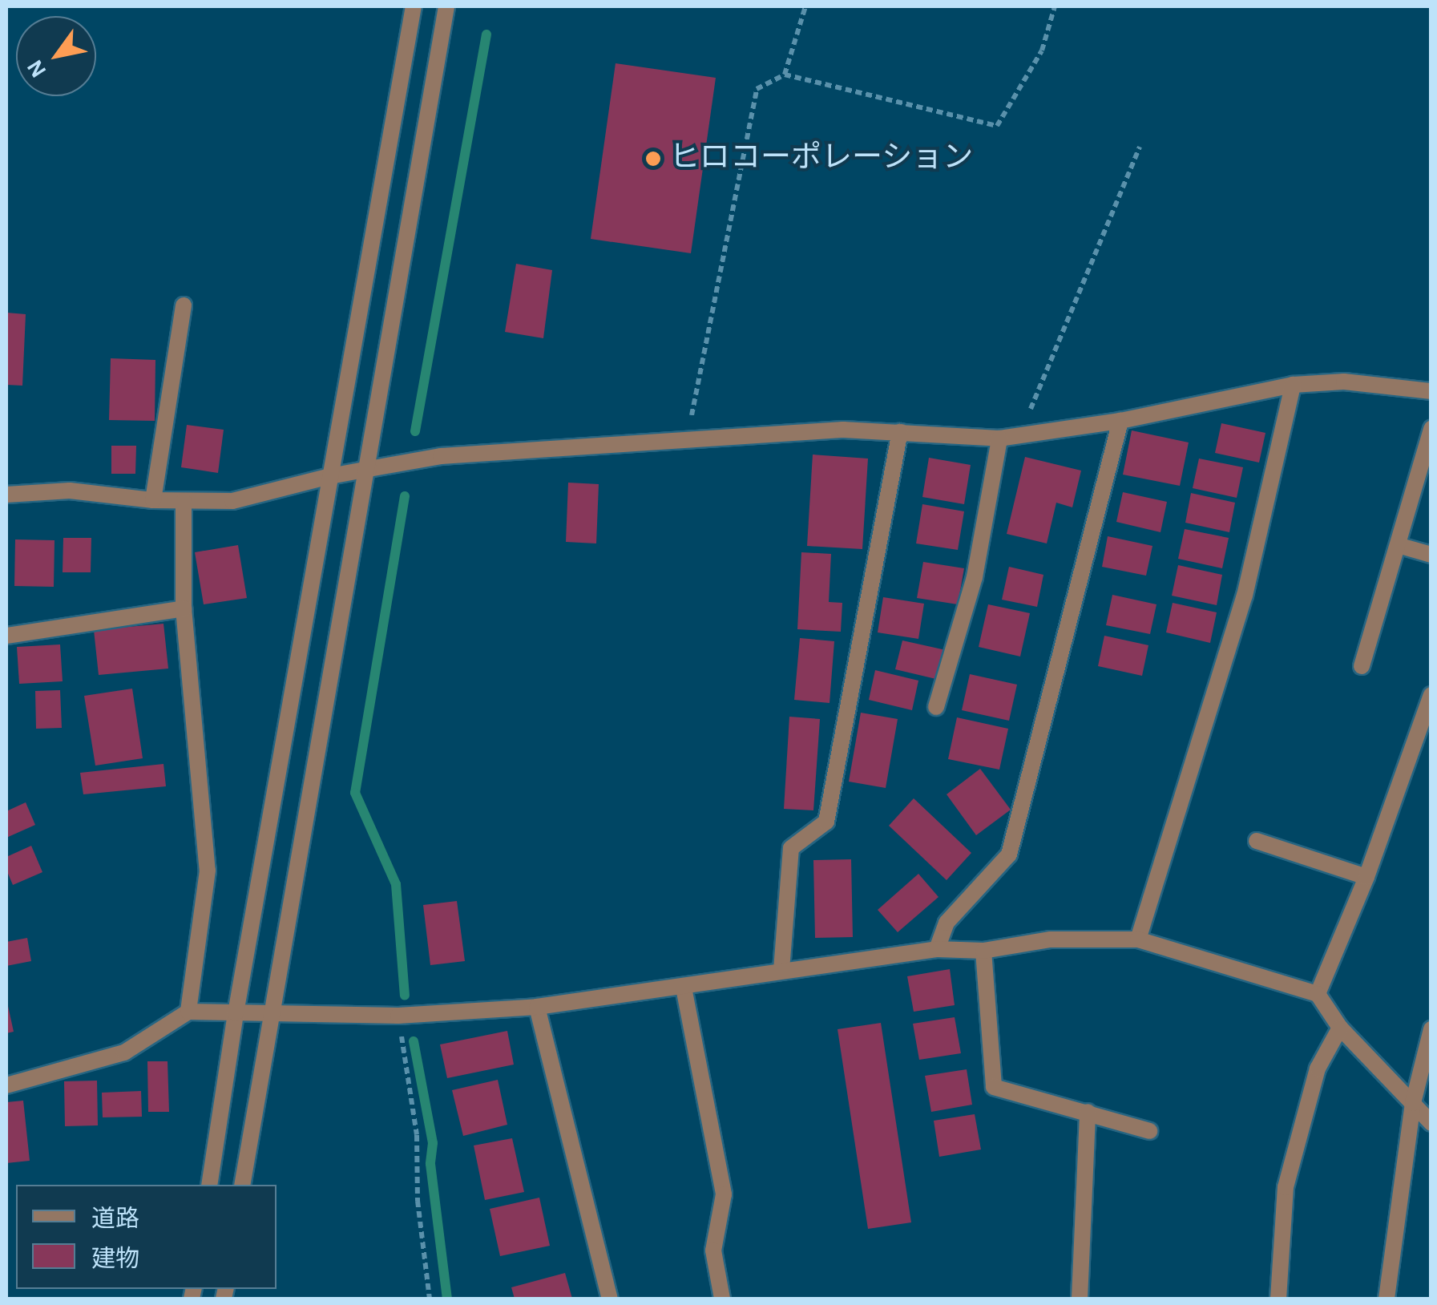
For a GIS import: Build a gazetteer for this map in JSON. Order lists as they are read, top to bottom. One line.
{"places":["ヒロコーポレーション"],"legend":["道路","建物"],"north":"bottom left"}
